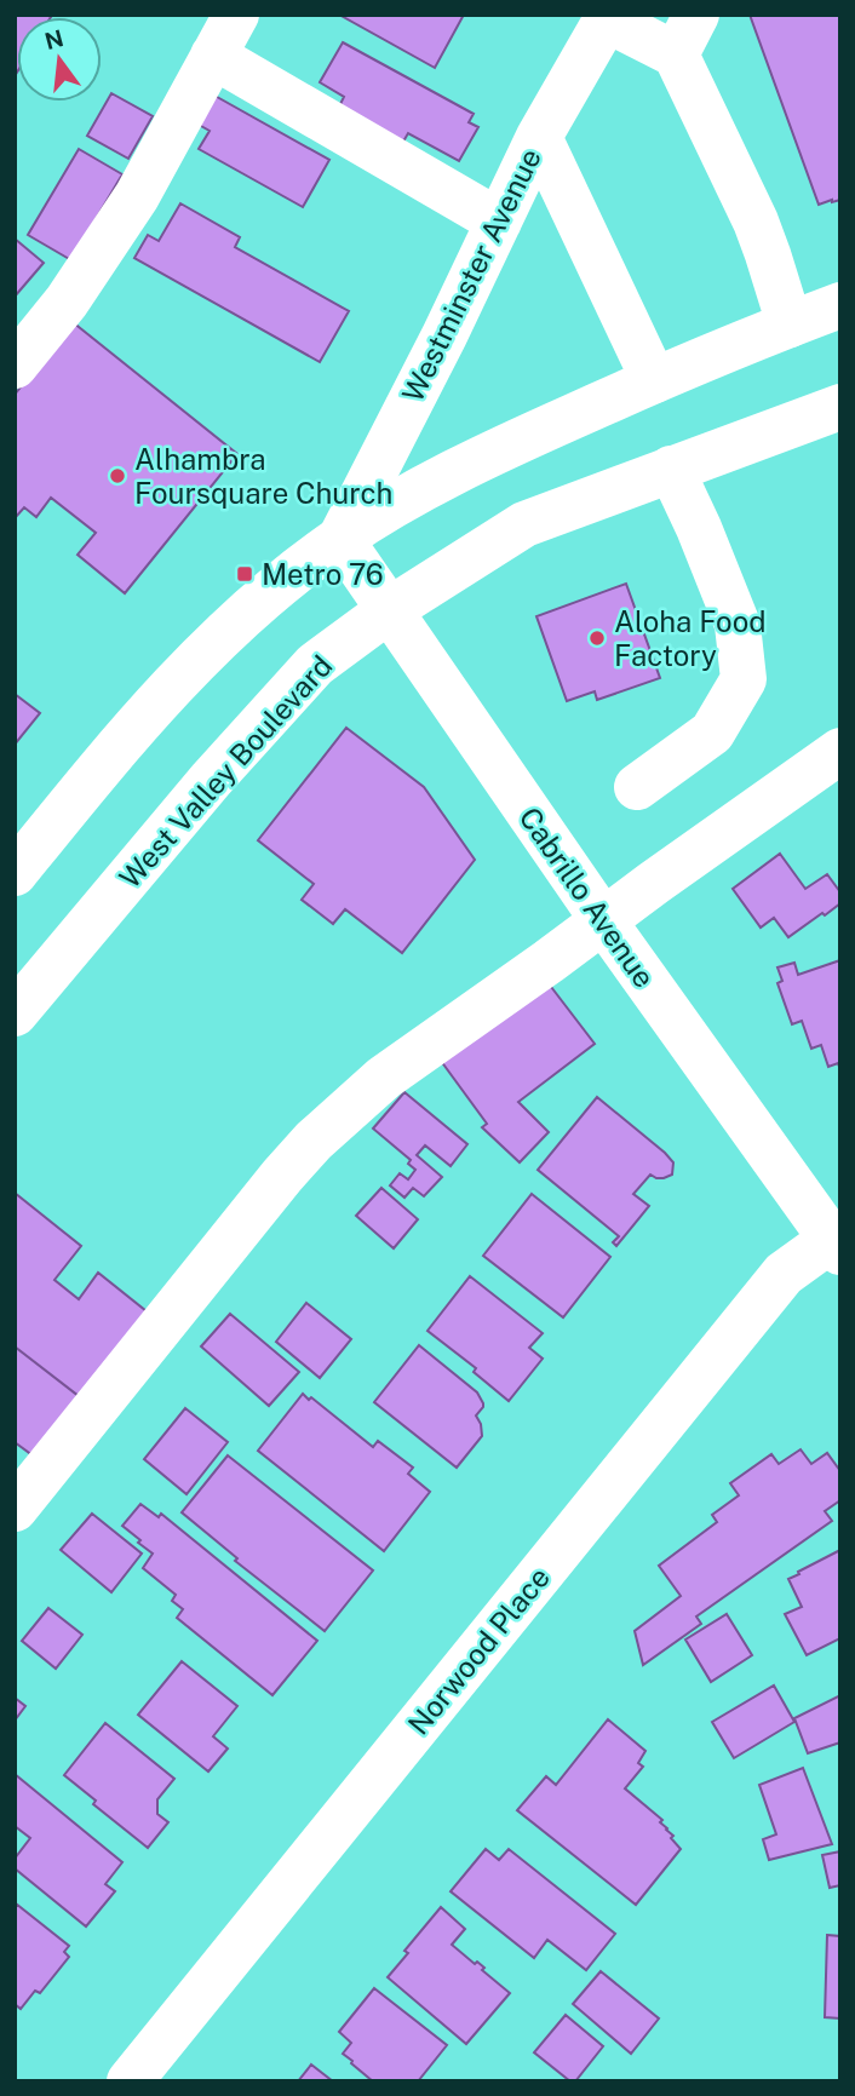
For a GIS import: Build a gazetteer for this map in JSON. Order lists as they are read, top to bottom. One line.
{"streets":{"street":["Westminster Avenue","West Valley Boulevard","Cabrillo Avenue","Norwood Place"]},"crossings":[["Westminster Avenue","Cabrillo Avenue"],["West Valley Boulevard","Cabrillo Avenue"],["Cabrillo Avenue","Norwood Place"]],"places":{"other":["Alhambra Foursquare Church","Aloha Food Factory"],"transit":["Metro 76"]},"north":"top"}
